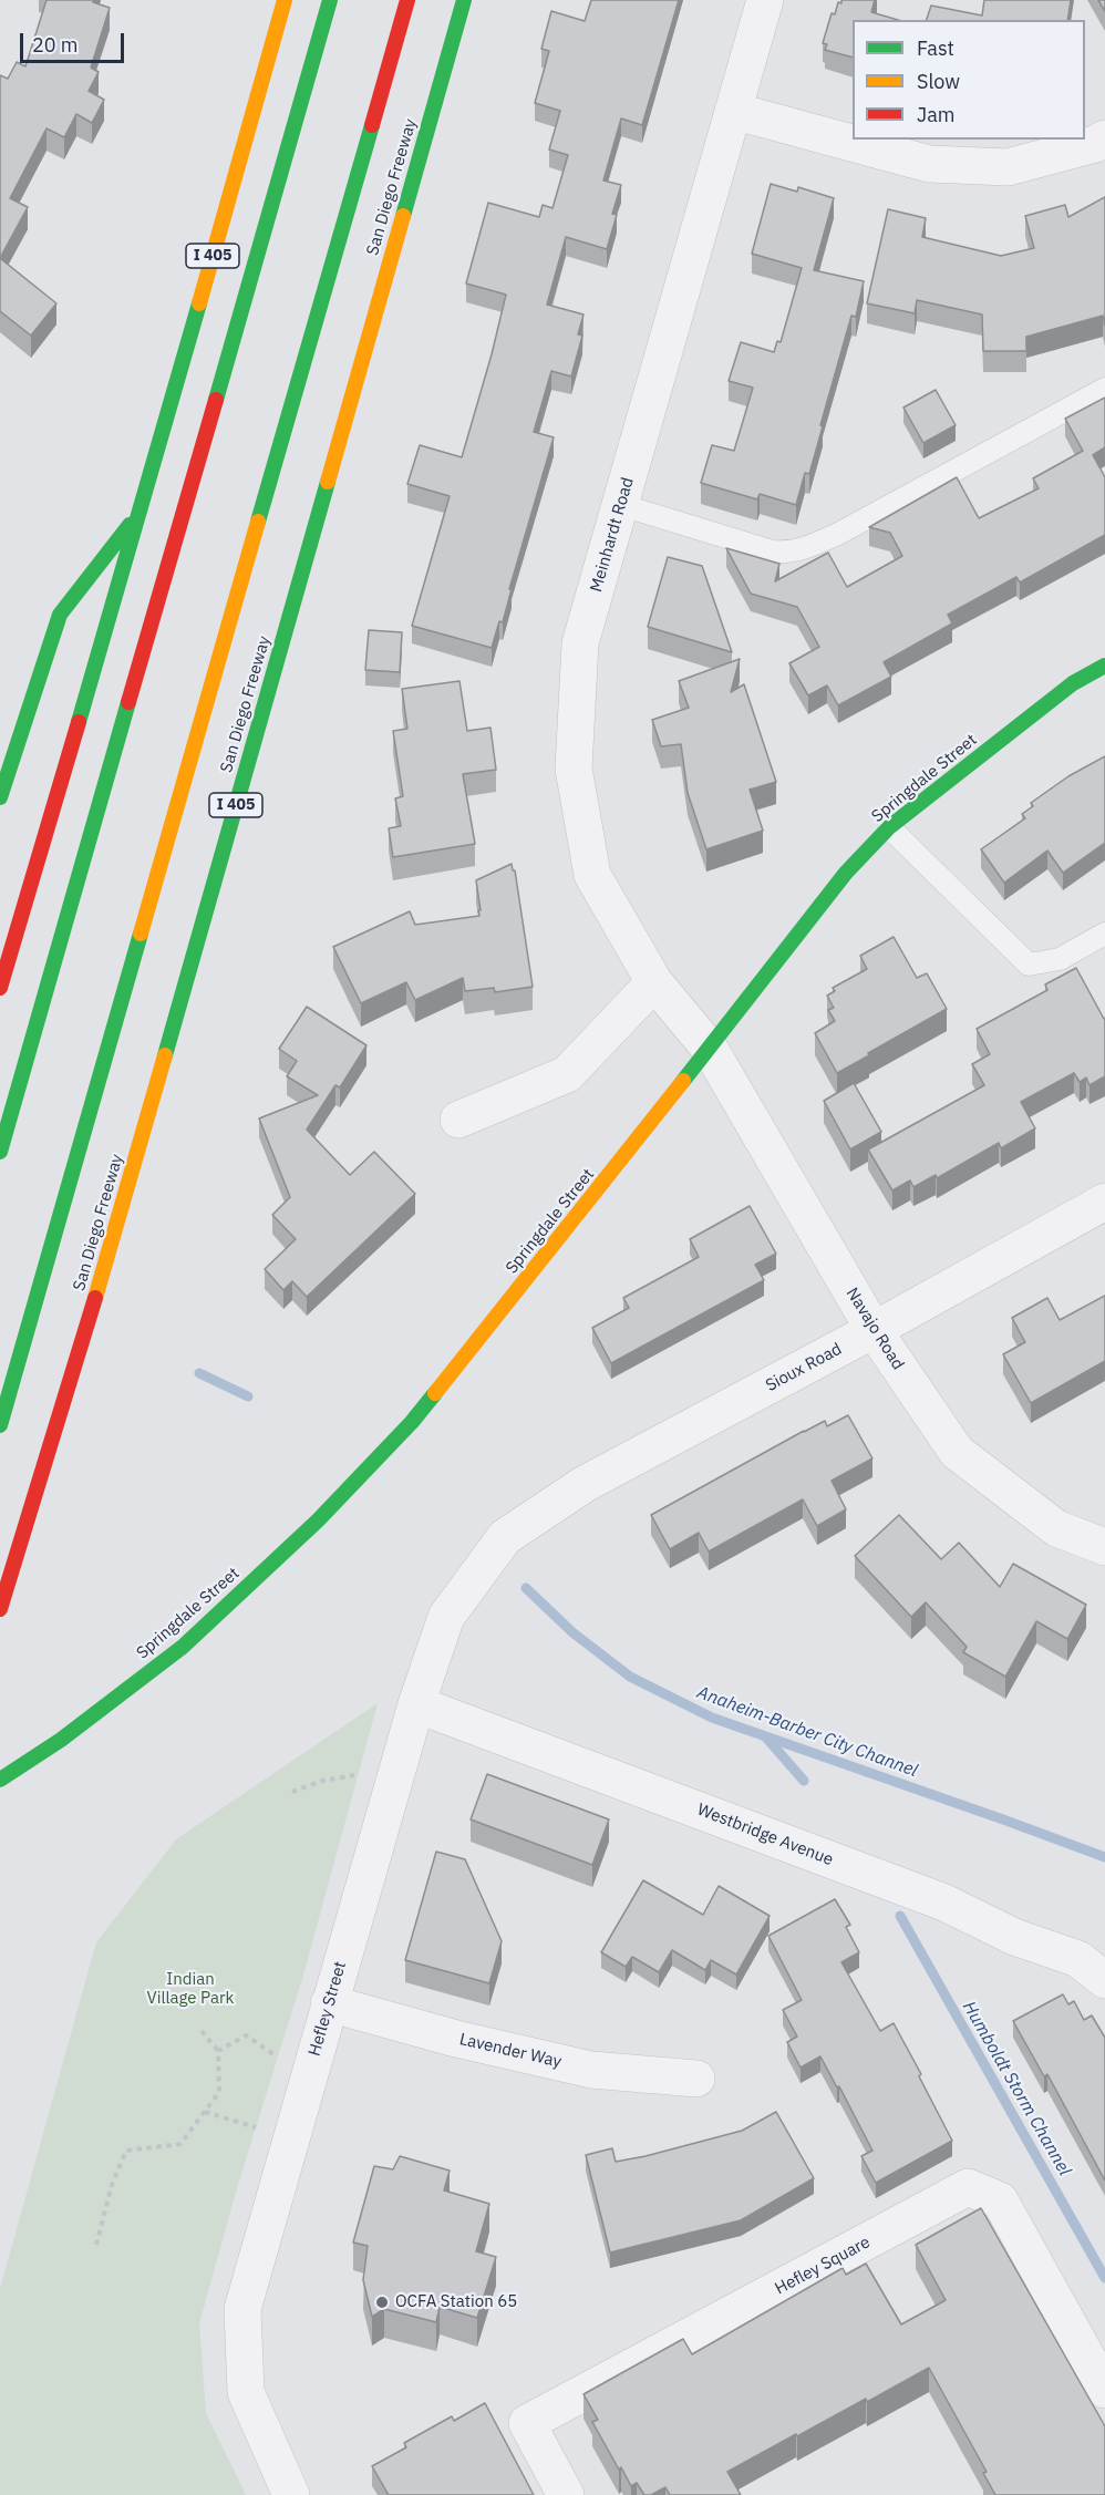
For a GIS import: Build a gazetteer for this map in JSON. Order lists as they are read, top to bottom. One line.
{"streets":{"main road":["San Diego Freeway","I 405","Springdale Street"],"street":["Meinhardt Road","Navajo Road","Sioux Road","Westbridge Avenue","Hefley Street","Lavender Way","Hefley Square"]},"crossings":[["Meinhardt Road","Springdale Street"],["Meinhardt Road","Navajo Road"],["Springdale Street","Navajo Road"],["Navajo Road","Sioux Road"],["Sioux Road","Hefley Street"],["Westbridge Avenue","Hefley Street"],["Hefley Street","Lavender Way"]],"water":["Anaheim-Barber City Channel","Humboldt Storm Channel"],"parks":["Indian Village Park"],"places":["OCFA Station 65"],"legend":["Fast","Slow","Jam"],"scale_bar":"20 m"}
